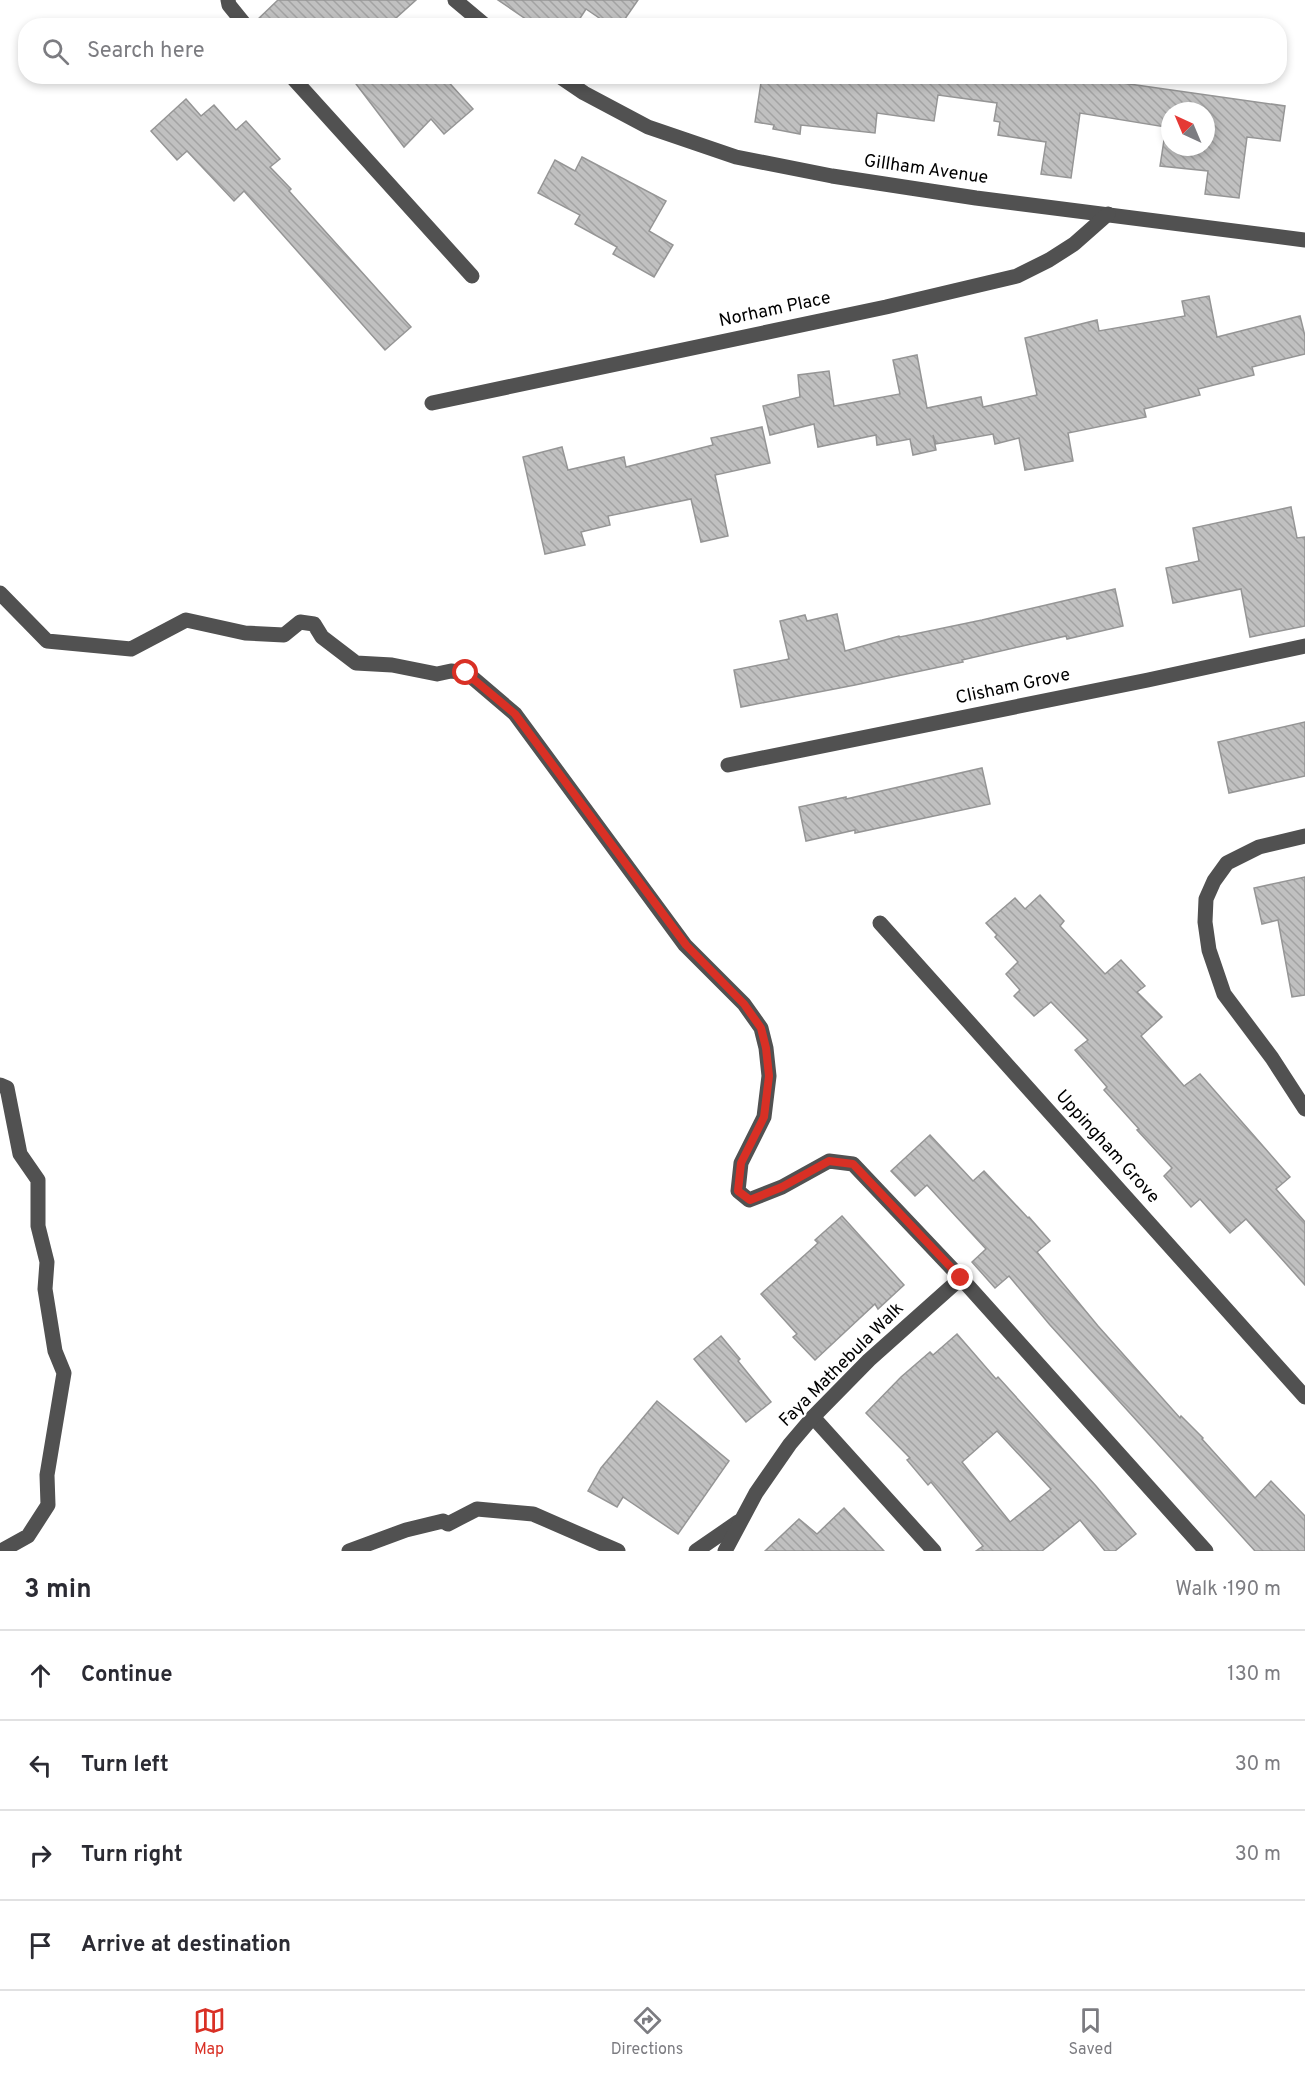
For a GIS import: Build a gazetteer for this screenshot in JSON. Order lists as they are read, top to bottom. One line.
{"streets":{"street":["Gillham Avenue","Norham Place","Clisham Grove","Uppingham Grove","Faya Mathebula Walk"]},"crossings":[["Gillham Avenue","Norham Place"]],"north":"top left","page":{"search":"Search here","heading":["3 min","Walk · 190 m"],"list":[["Continue","130 m"],["Turn left","30 m"],["Turn right","30 m"],"Arrive at destination"],"nav":["Map","Directions","Saved"]}}
